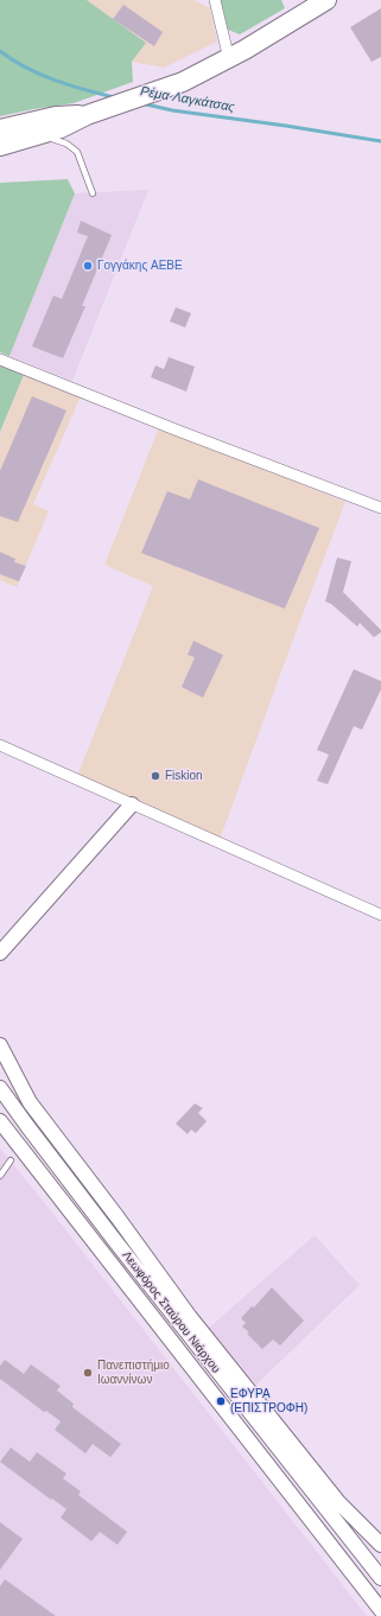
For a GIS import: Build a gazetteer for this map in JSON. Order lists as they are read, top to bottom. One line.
{"streets":{"main road":["Λεωφόρος Σταύρου Νιάρχου"]},"water":["Ρέμα Λαγκάτσας"],"places":["Γογγάκης ΑΕΒΕ","Fiskion","Πανεπιστήμιο Ιωαννίνων","ΕΦΥΡΑ (ΕΠΙΣΤΡΟΦΗ)"]}
